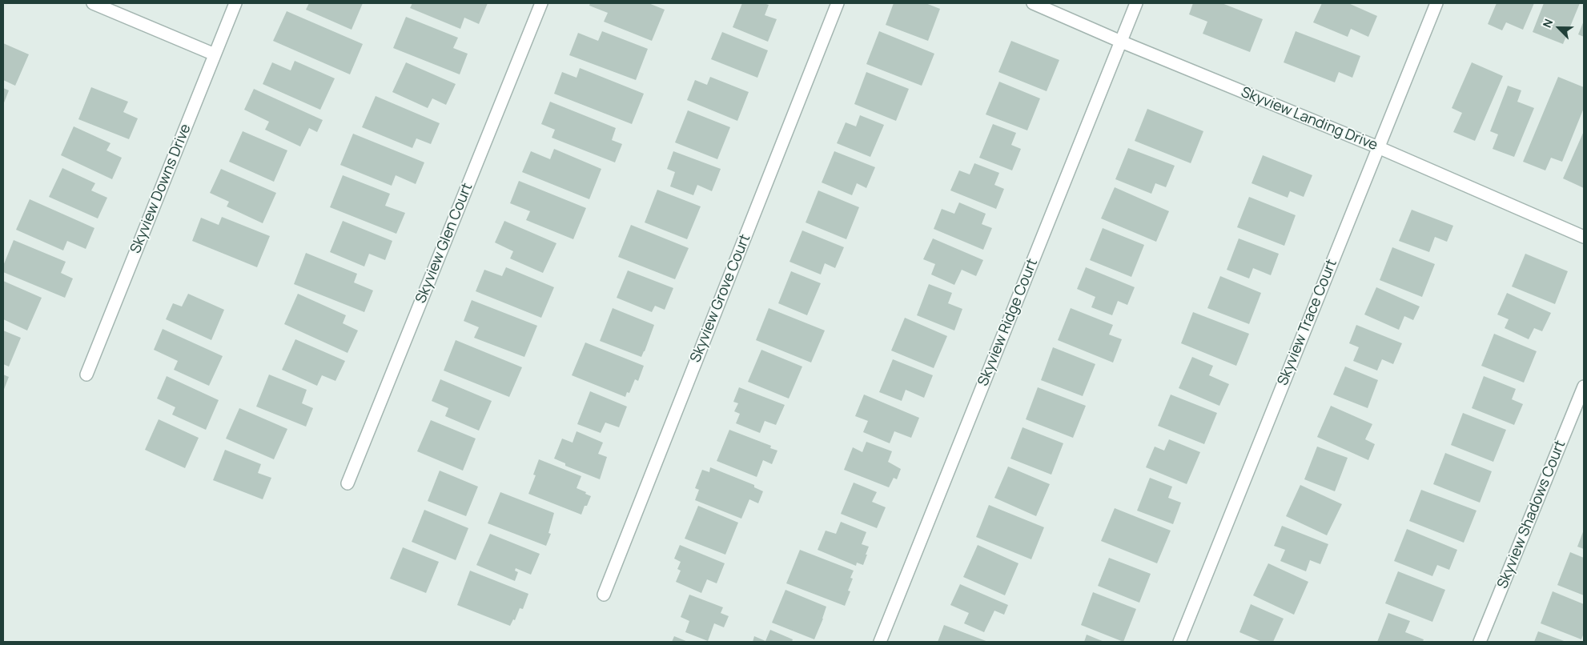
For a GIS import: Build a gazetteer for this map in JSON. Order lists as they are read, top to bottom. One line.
{"streets":{"street":["Skyview Landing Drive","Skyview Downs Drive","Skyview Glen Court","Skyview Grove Court","Skyview Ridge Court","Skyview Trace Court","Skyview Shadows Court"]},"crossings":[["Skyview Landing Drive","Skyview Ridge Court"],["Skyview Landing Drive","Skyview Trace Court"]],"north":"top left"}
